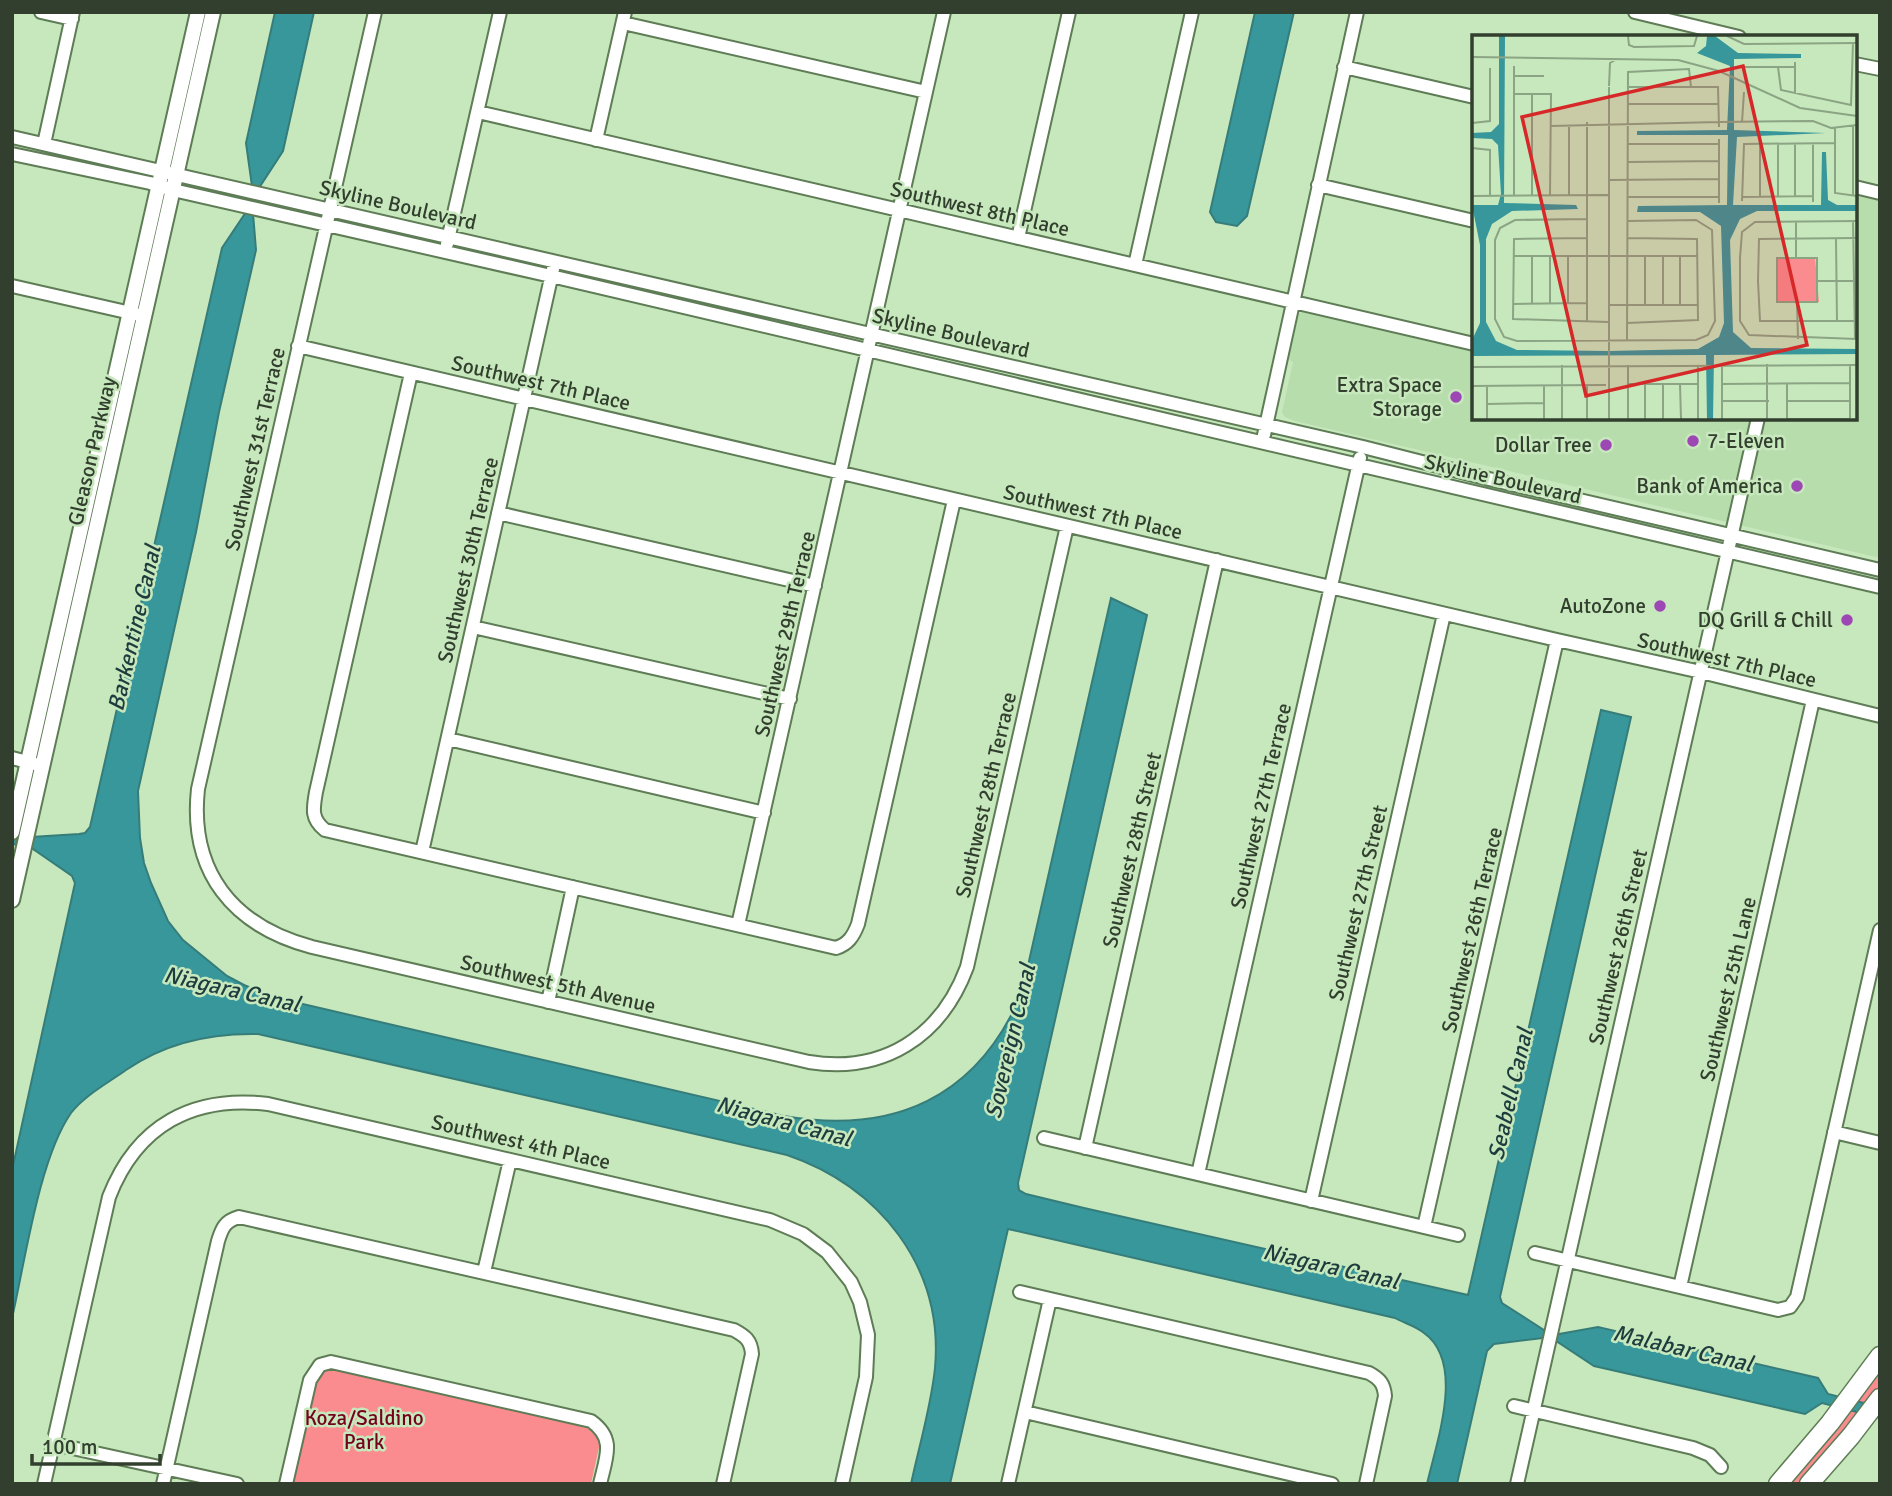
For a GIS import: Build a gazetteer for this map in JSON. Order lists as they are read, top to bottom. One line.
{"streets":{"main road":["Gleason Parkway"],"street":["Skyline Boulevard","Southwest 8th Place","Southwest 7th Place","Southwest 31st Terrace","Southwest 30th Terrace","Southwest 29th Terrace","Southwest 28th Terrace","Southwest 27th Terrace","Southwest 28th Street","Southwest 27th Street","Southwest 26th Terrace","Southwest 26th Street","Southwest 5th Avenue","Southwest 25th Lane","Southwest 4th Place"]},"crossings":[["Skyline Boulevard","Southwest 31st Terrace"],["Skyline Boulevard","Gleason Parkway"],["Skyline Boulevard","Southwest 30th Terrace"],["Skyline Boulevard","Southwest 29th Terrace"],["Skyline Boulevard","Southwest 27th Terrace"],["Skyline Boulevard","Southwest 26th Street"],["Southwest 7th Place","Southwest 31st Terrace"],["Southwest 7th Place","Southwest 30th Terrace"],["Southwest 7th Place","Southwest 29th Terrace"],["Southwest 7th Place","Southwest 28th Terrace"],["Southwest 7th Place","Southwest 27th Terrace"],["Southwest 7th Place","Southwest 28th Street"],["Southwest 7th Place","Southwest 27th Street"],["Southwest 7th Place","Southwest 26th Terrace"],["Southwest 7th Place","Southwest 26th Street"],["Southwest 7th Place","Southwest 25th Lane"],["Southwest 31st Terrace","Southwest 5th Avenue"],["Southwest 28th Terrace","Southwest 5th Avenue"]],"water":["Barkentine Canal","Niagara Canal","Sovereign Canal","Seabell Canal","Malabar Canal"],"parks":["Koza/Saldino Park"],"places":["Extra Space Storage","7-Eleven","Dollar Tree","Bank of America","AutoZone","DQ Grill & Chill"],"scale_bar":"100 m"}
